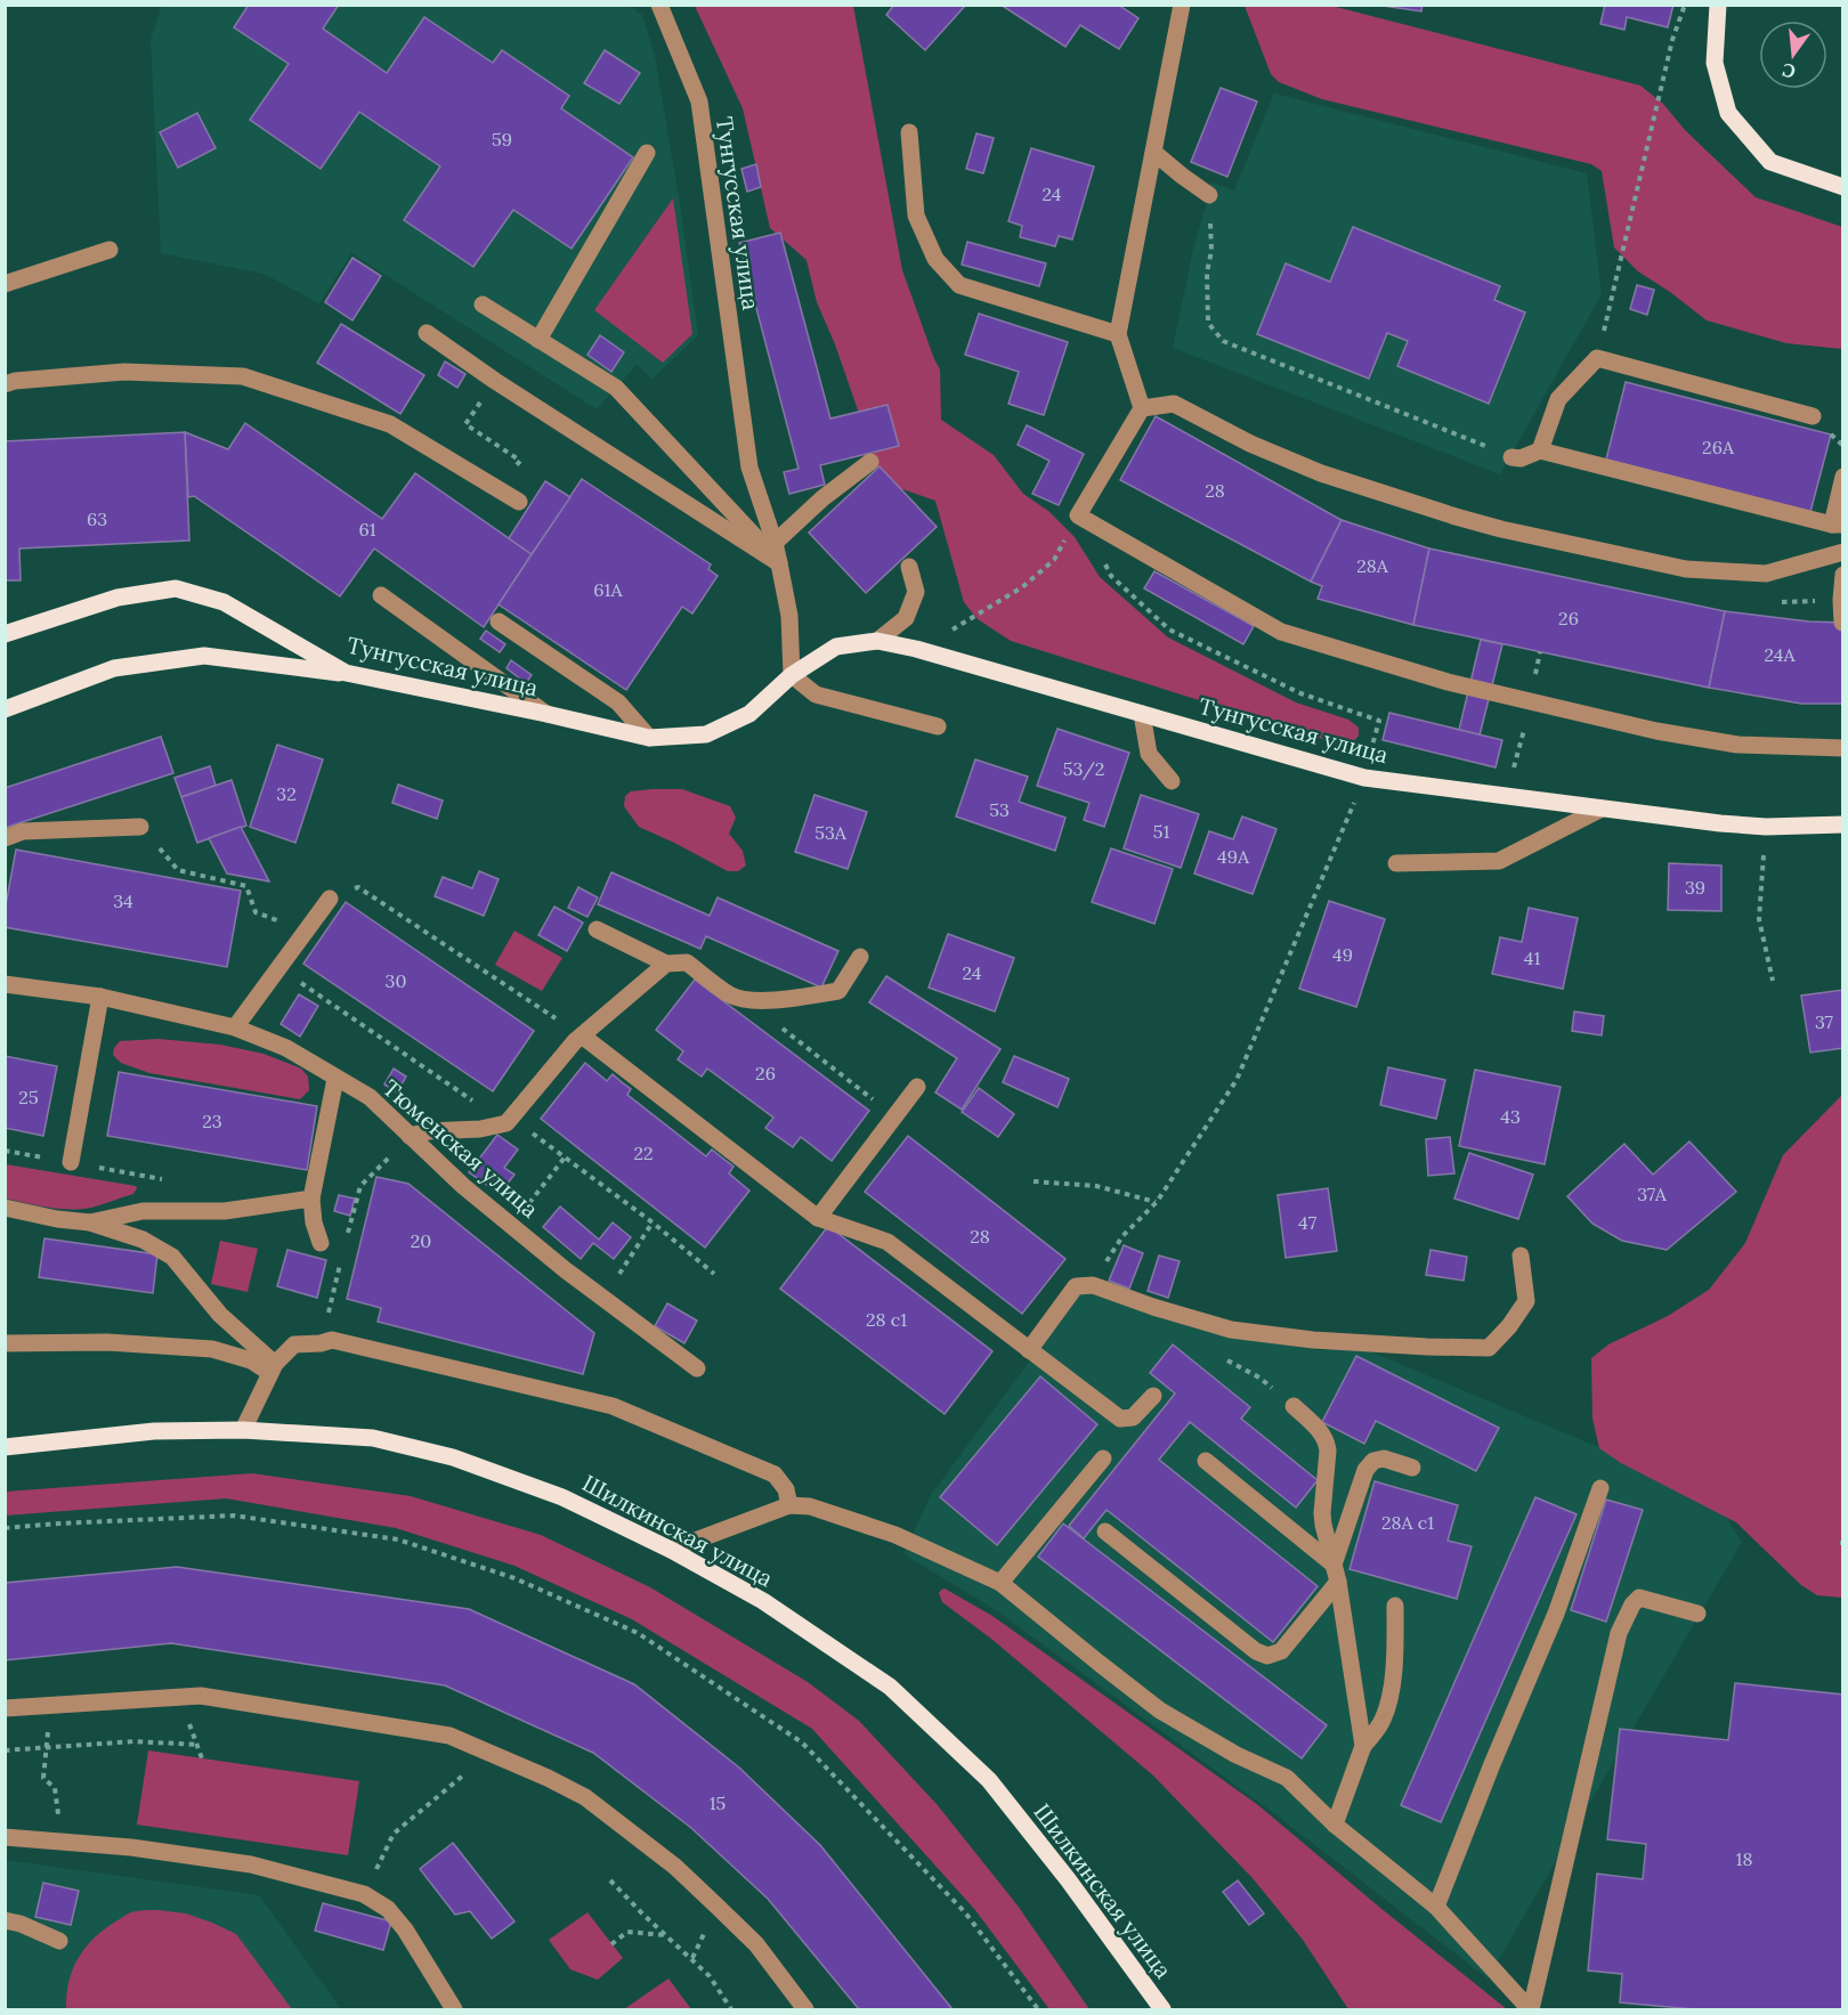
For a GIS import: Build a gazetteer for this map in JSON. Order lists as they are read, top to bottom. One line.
{"streets":{"main road":["Тунгусская улица","Шилкинская улица"],"lane":["Тюменская улица"]},"house_numbers":["59","24","26А","28","63","61","28А","61А","26","24А","53/2","32","53","51","53А","49А","39","34","49","41","24","30","37","26","25","43","23","22","37А","47","28","20","28 с1","28А с1","15","18"],"north":"bottom"}
